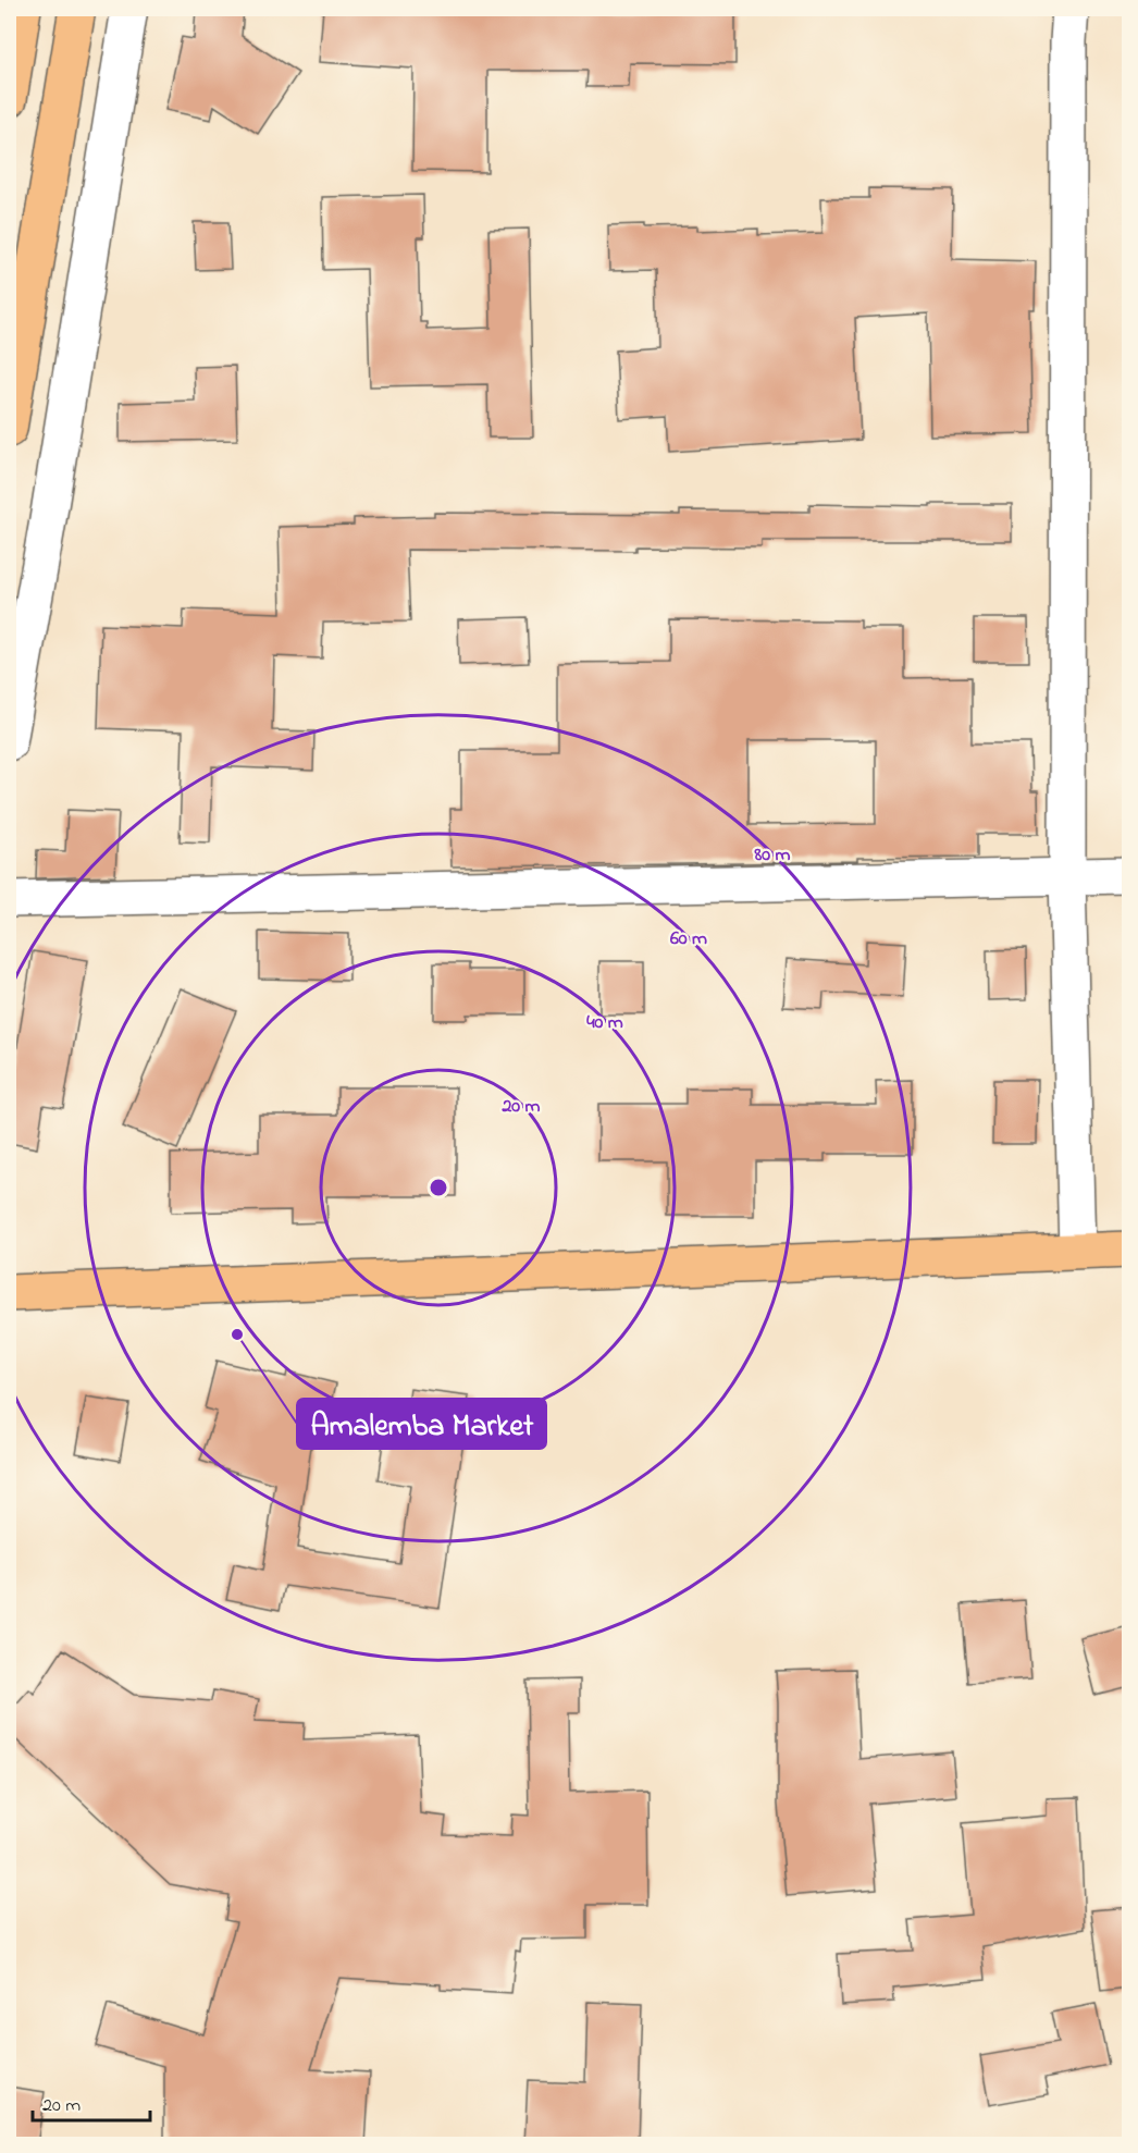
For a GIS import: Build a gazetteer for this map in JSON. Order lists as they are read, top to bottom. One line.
{"places":["Amalemba Market"],"scale_bar":"20 m","rings":["80 m","60 m","40 m","20 m"]}
